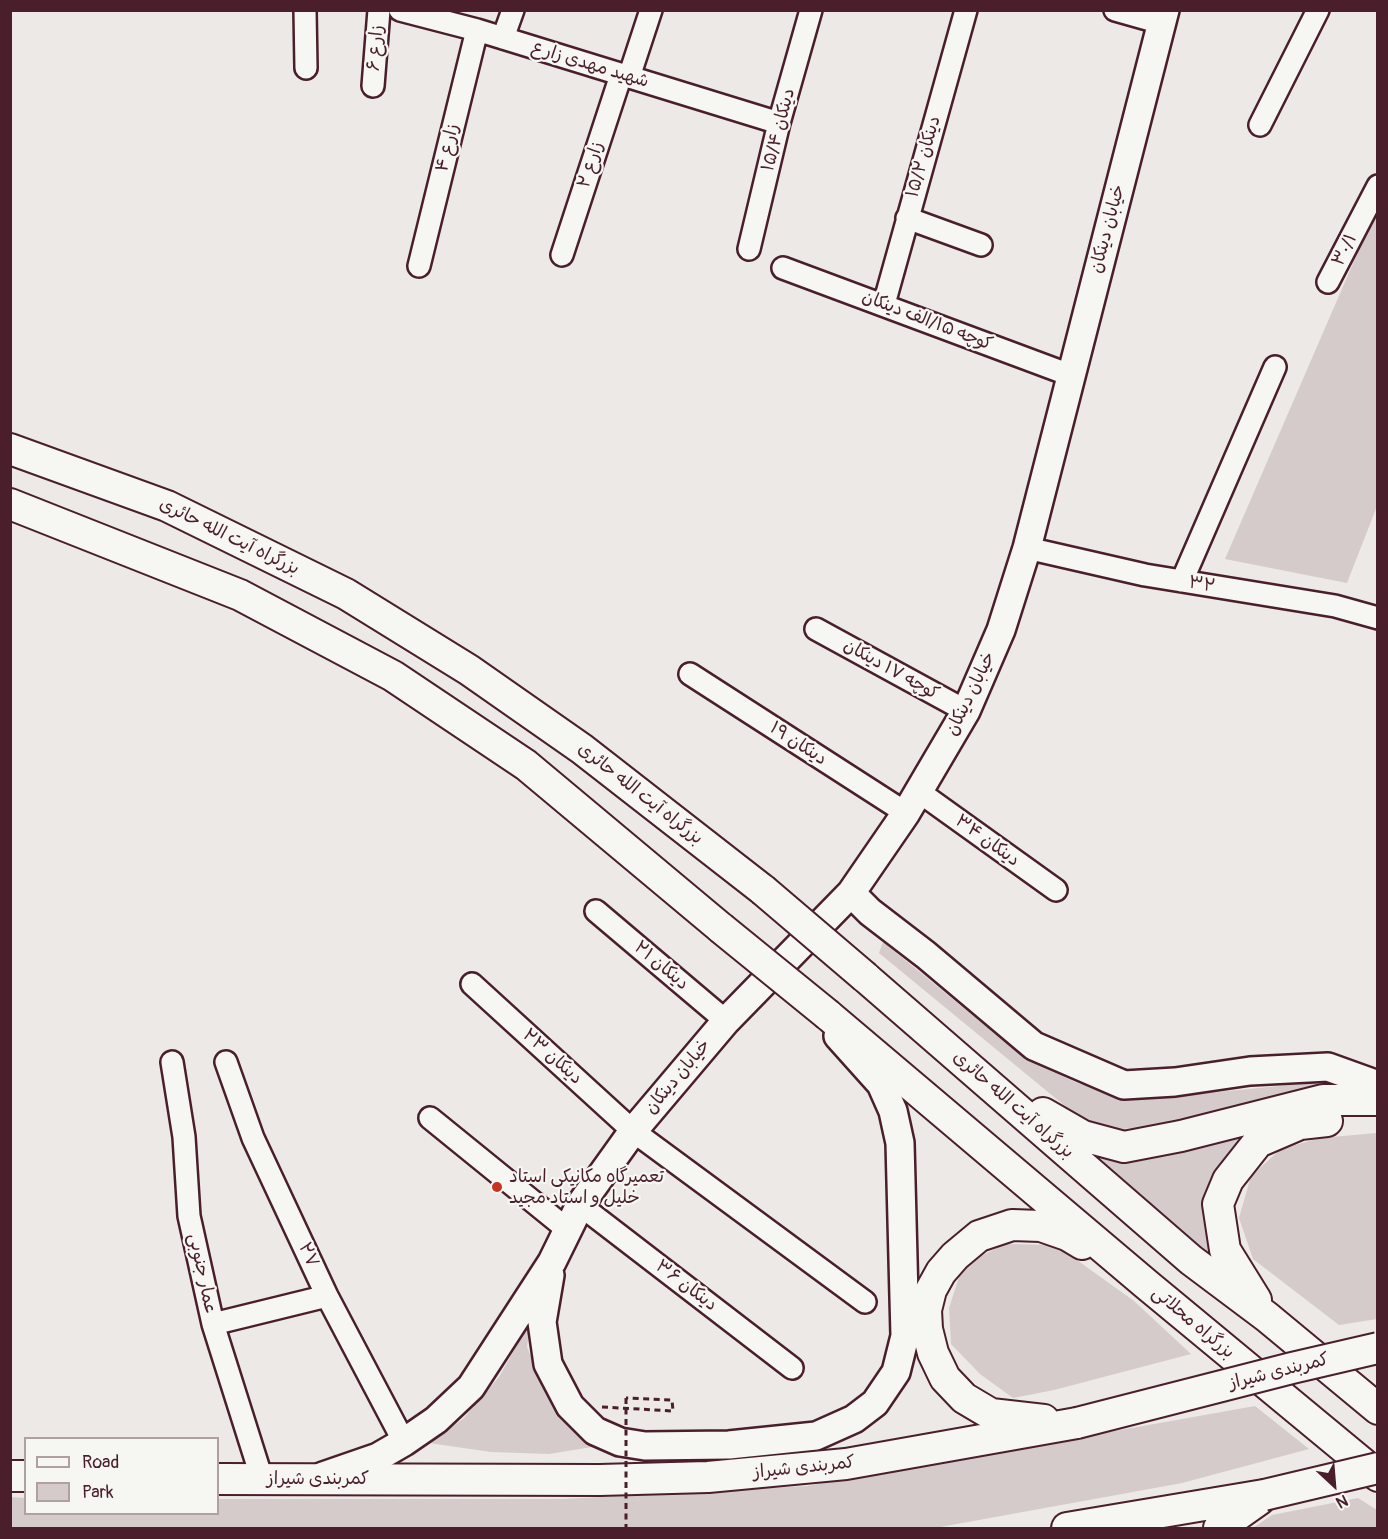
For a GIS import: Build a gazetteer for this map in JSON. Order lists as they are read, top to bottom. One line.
{"streets":{"highway":["بزرگراه آیت الله حائری","بزرگراه محلاتی","کمربندی شیراز"],"main road":["خیابان دینکان"],"street":["۶ زارع","شهید مهدی زارع","۱۵/۴ دینکان","۴ زارع","۱۵/۲ دینکان","۲ زارع","۳۰/۱","کوچه ۱۵/الف دینکان","۳۲","کوچه ۱۷ دینکان","۱۹ دینکان","۳۴ دینکان","۲۱ دینکان","۲۳ دینکان","۲۷","عمار جنوبی","۳۶ دینکان"]},"crossings":[["شهید مهدی زارع","۱۵/۴ دینکان"],["شهید مهدی زارع","۴ زارع"],["شهید مهدی زارع","۲ زارع"],["۱۵/۲ دینکان","کوچه ۱۵/الف دینکان"],["خیابان دینکان","کوچه ۱۵/الف دینکان"],["خیابان دینکان","۳۲"],["خیابان دینکان","کوچه ۱۷ دینکان"],["خیابان دینکان","۱۹ دینکان"],["خیابان دینکان","۳۴ دینکان"],["خیابان دینکان","۲۱ دینکان"],["خیابان دینکان","۲۳ دینکان"],["خیابان دینکان","۳۶ دینکان"],["۱۹ دینکان","۳۴ دینکان"],["عمار جنوبی","کمربندی شیراز"]],"places":["تعمیرگاه مکانیکی استاد خلیل و استاد مجید"],"legend":["Road","Park"],"north":"bottom right"}
